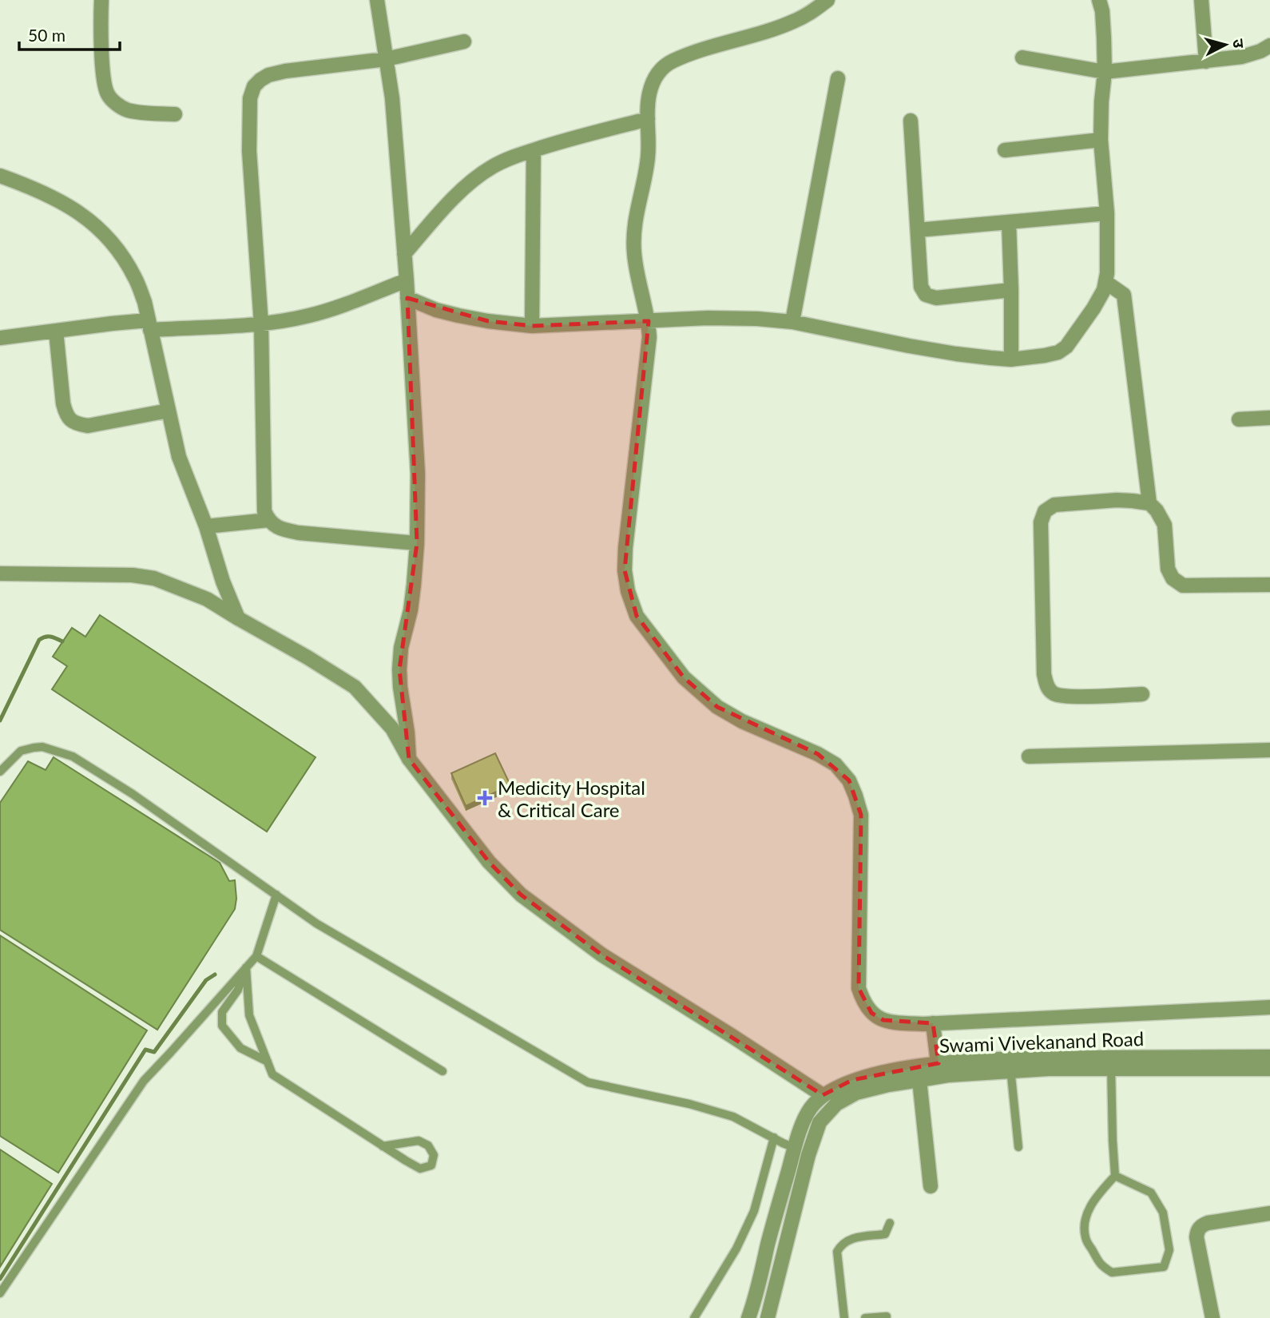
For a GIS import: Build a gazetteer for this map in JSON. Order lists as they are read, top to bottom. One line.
{"streets":{"street":["Swami Vivekanand Road"]},"places":{"health":["Medicity Hospital & Critical Care"]},"scale_bar":"50 m","north":"right"}
